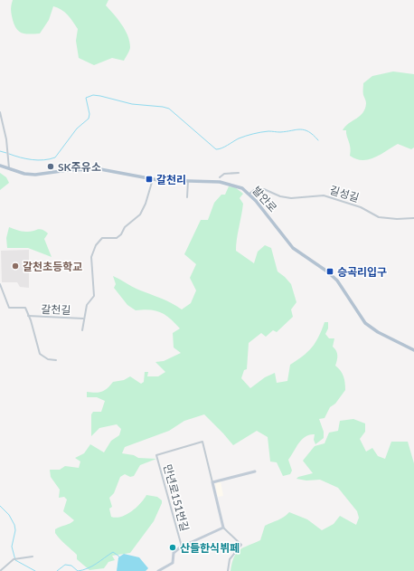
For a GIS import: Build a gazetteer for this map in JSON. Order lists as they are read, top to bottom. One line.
{"streets":{"main road":["발안로"],"street":["길성길","갈천길","만년로151번길"]},"crossings":[["길성길","발안로"]],"places":{"other":["SK주유소","갈천초등학교","산들한식뷔페"],"transit":["갈천리","승곡리입구"]}}
